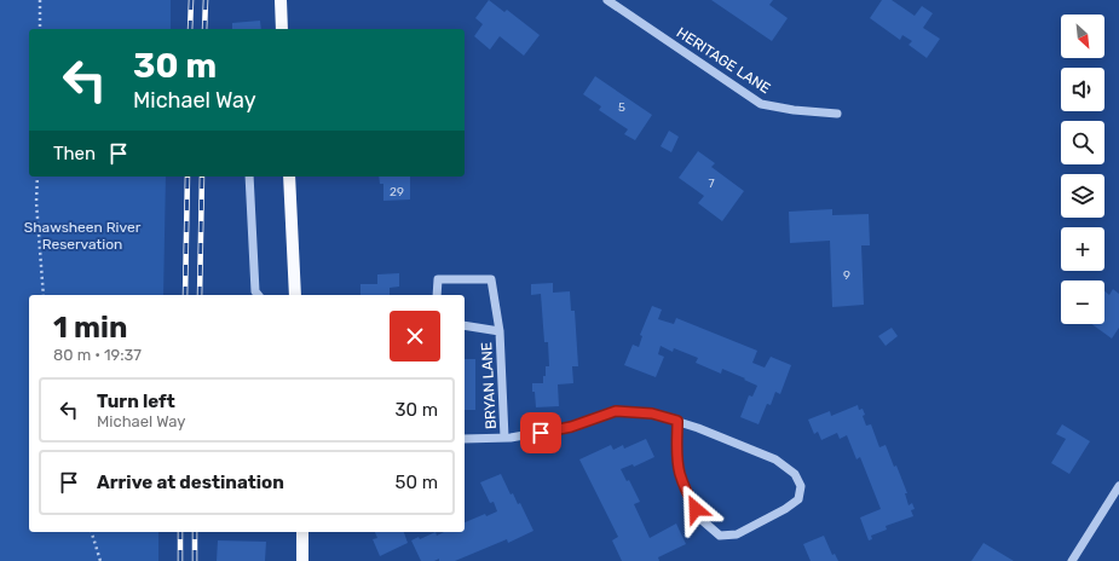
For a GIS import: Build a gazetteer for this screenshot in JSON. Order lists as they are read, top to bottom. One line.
{"streets":{"street":["HERITAGE LANE","BRYAN LANE"]},"parks":["Shawsheen River Reservation"],"house_numbers":["5","7","29","9"],"north":"bottom right","page":{"map_buttons":["+","−"],"turn":["30 m","Michael Way"],"then":"Then","heading":["1 min","80 m · 19:37"],"list":[{"name":"Turn left","note":"Michael Way","value":"30 m"},{"name":"Arrive at destination","value":"50 m"}]}}
